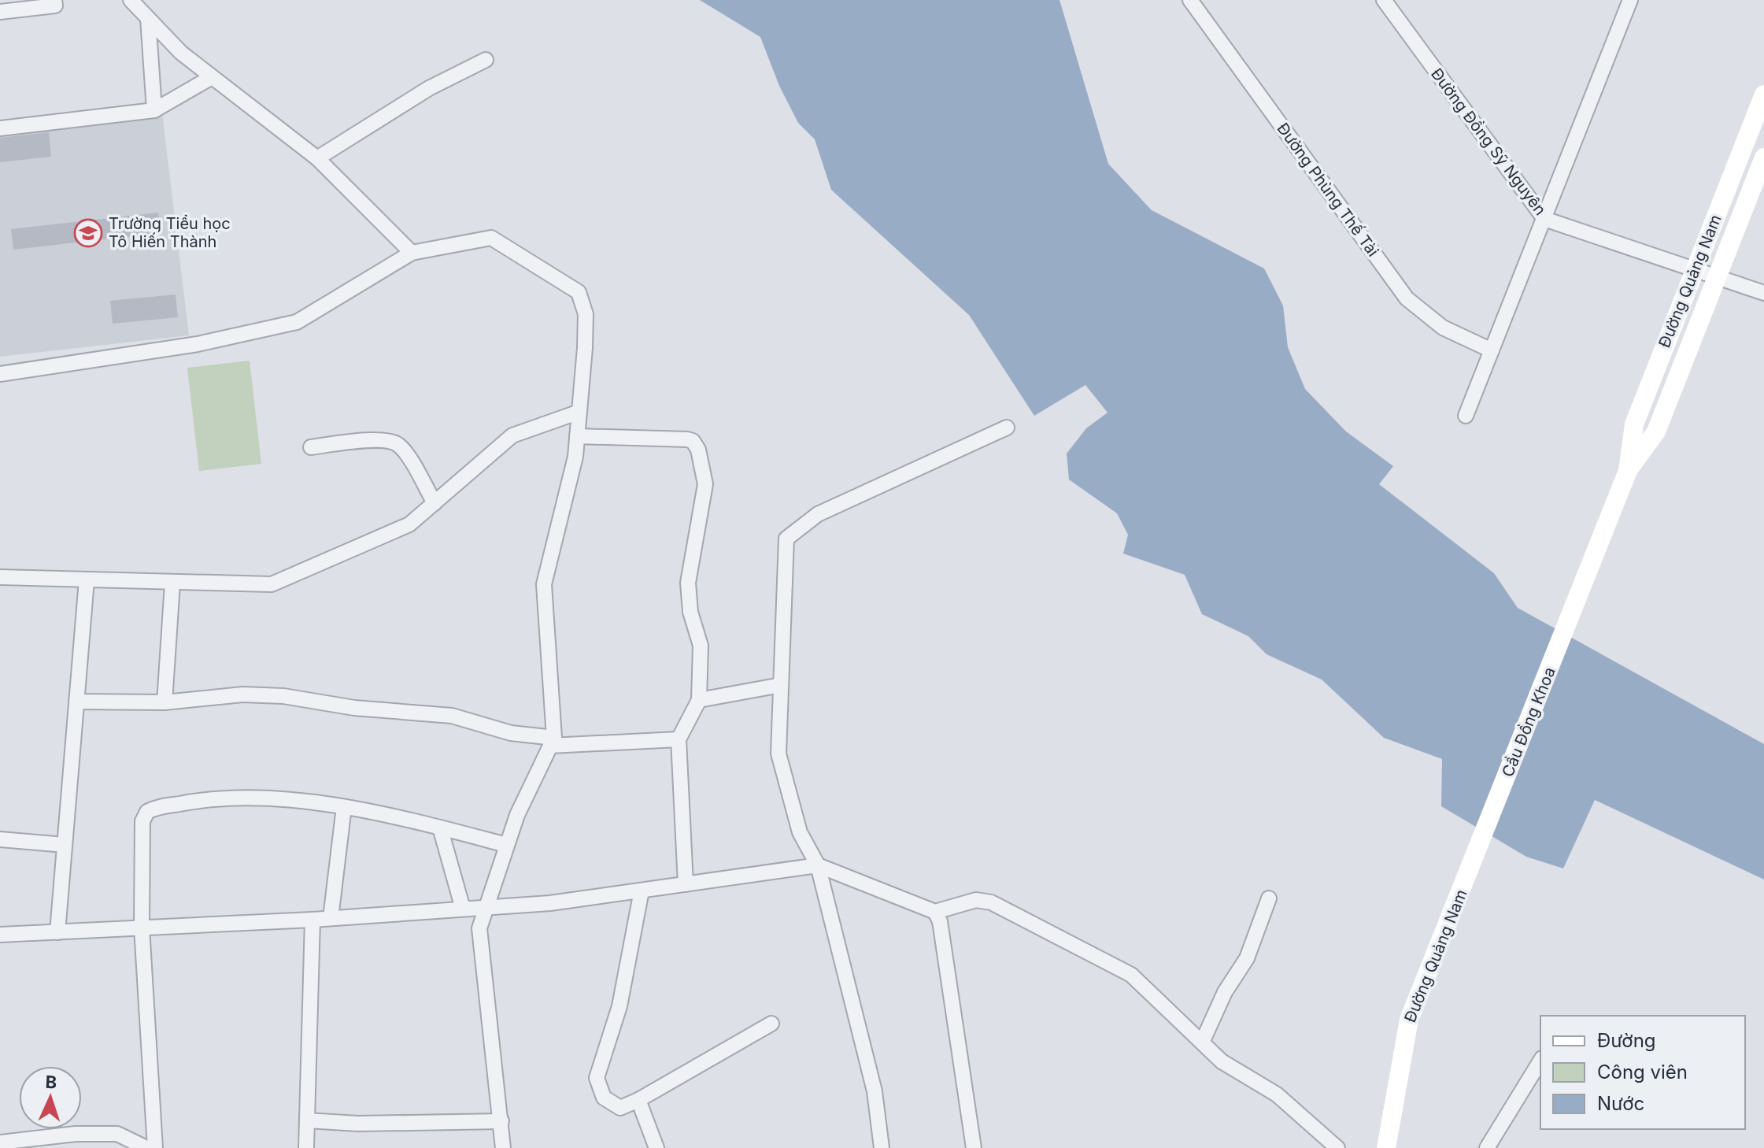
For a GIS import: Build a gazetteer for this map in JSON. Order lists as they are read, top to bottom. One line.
{"streets":{"main road":["Đường Quảng Nam","Cầu Đồng Khoa"],"street":["Đường Đồng Sỹ Nguyên","Đường Phùng Thế Tài"]},"crossings":[["Đường Đồng Sỹ Nguyên","Đường Quảng Nam"],["Đường Quảng Nam","Cầu Đồng Khoa"]],"places":{"school or university":["Trường Tiểu học Tô Hiến Thành"]},"legend":["Đường","Công viên","Nước"],"north":"top"}
